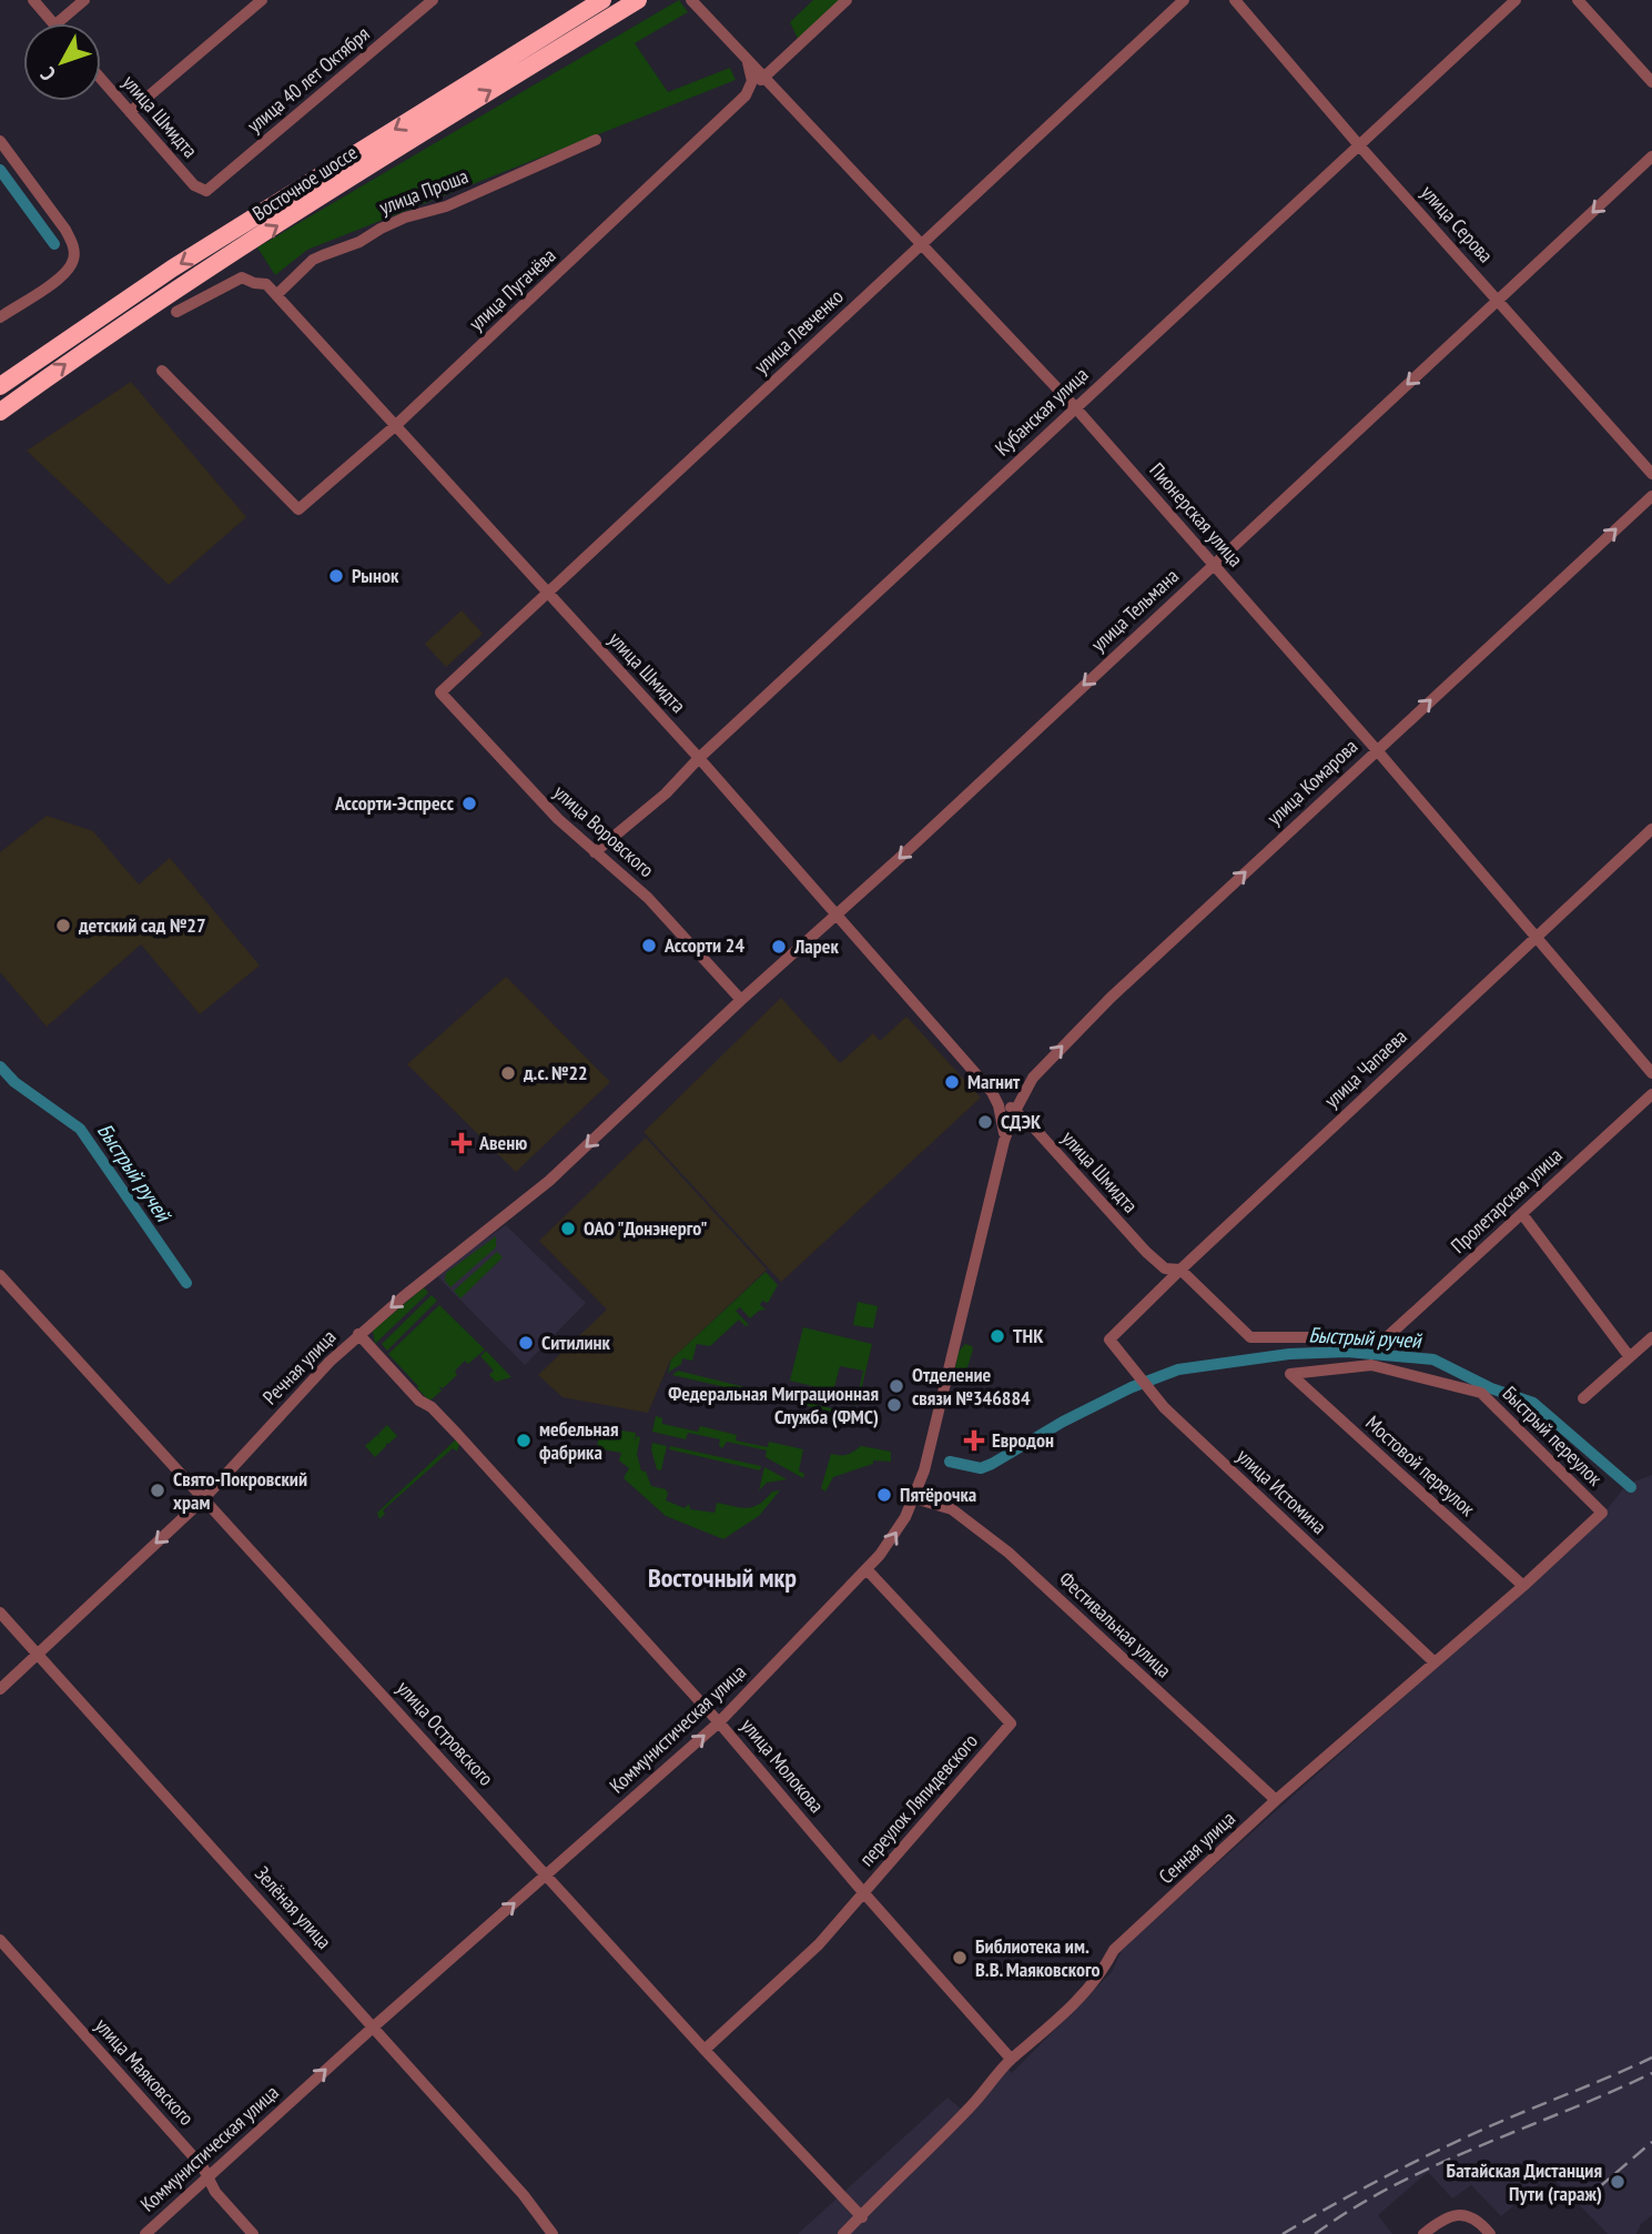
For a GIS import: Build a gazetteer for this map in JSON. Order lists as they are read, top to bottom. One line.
{"streets":{"highway":["Восточное шоссе"],"street":["улица 40 лет Октября","улица Шмидта","улица Проша","улица Серова","улица Пугачёва","улица Левченко","Кубанская улица","Пионерская улица","улица Тельмана","улица Комарова","улица Воровского","улица Чапаева","Пролетарская улица","Речная улица","Быстрый переулок","Мостовой переулок","улица Истомина","Фестивальная улица","Коммунистическая улица","улица Островского","улица Молокова","переулок Ляпидевского","Сенная улица","Зелёная улица","улица Маяковского"]},"crossings":[["улица 40 лет Октября","улица Шмидта"],["улица Шмидта","улица Проша"],["улица Шмидта","улица Пугачёва"],["улица Шмидта","улица Левченко"],["улица Шмидта","Кубанская улица"],["улица Шмидта","улица Тельмана"],["улица Шмидта","улица Комарова"],["улица Шмидта","улица Чапаева"],["улица Шмидта","Пролетарская улица"],["улица Шмидта","Коммунистическая улица"],["улица Серова","Кубанская улица"],["улица Серова","улица Тельмана"],["улица Пугачёва","Пионерская улица"],["улица Левченко","Пионерская улица"],["улица Левченко","улица Воровского"],["Кубанская улица","Пионерская улица"],["Кубанская улица","улица Воровского"],["Пионерская улица","улица Тельмана"],["Пионерская улица","улица Комарова"],["Пионерская улица","улица Чапаева"],["улица Тельмана","улица Воровского"],["улица Тельмана","Речная улица"],["улица Комарова","Коммунистическая улица"],["улица Чапаева","улица Истомина"],["Речная улица","улица Островского"],["Речная улица","улица Молокова"],["Речная улица","Зелёная улица"],["Быстрый переулок","Мостовой переулок"],["Быстрый переулок","Сенная улица"],["Мостовой переулок","Сенная улица"],["улица Истомина","Сенная улица"],["Фестивальная улица","Коммунистическая улица"],["Фестивальная улица","Сенная улица"],["Коммунистическая улица","улица Островского"],["Коммунистическая улица","улица Молокова"],["Коммунистическая улица","переулок Ляпидевского"],["Коммунистическая улица","Зелёная улица"],["Коммунистическая улица","улица Маяковского"],["улица Островского","переулок Ляпидевского"],["улица Островского","Сенная улица"],["улица Молокова","переулок Ляпидевского"],["улица Молокова","Сенная улица"]],"one_way":["улица Тельмана","улица Комарова","Речная улица","Коммунистическая улица"],"districts":["Восточный мкр"],"water":["Быстрый ручей"],"places":{"other":["Рынок","Ассорти-Эспресс","детский сад №27","Ассорти 24","Ларек","д.с. №22","Магнит","СДЭК","ОАО \"Донэнерго\"","ТНК","Ситилинк","Отделение связи №346884","Федеральная Миграционная Служба (ФМС)","мебельная фабрика","Свято-Покровский храм","Пятёрочка","Библиотека им. В.В. Маяковского","Батайская Дистанция Пути (гараж)"],"health":["Авеню","Евродон"]},"north":"bottom left"}
